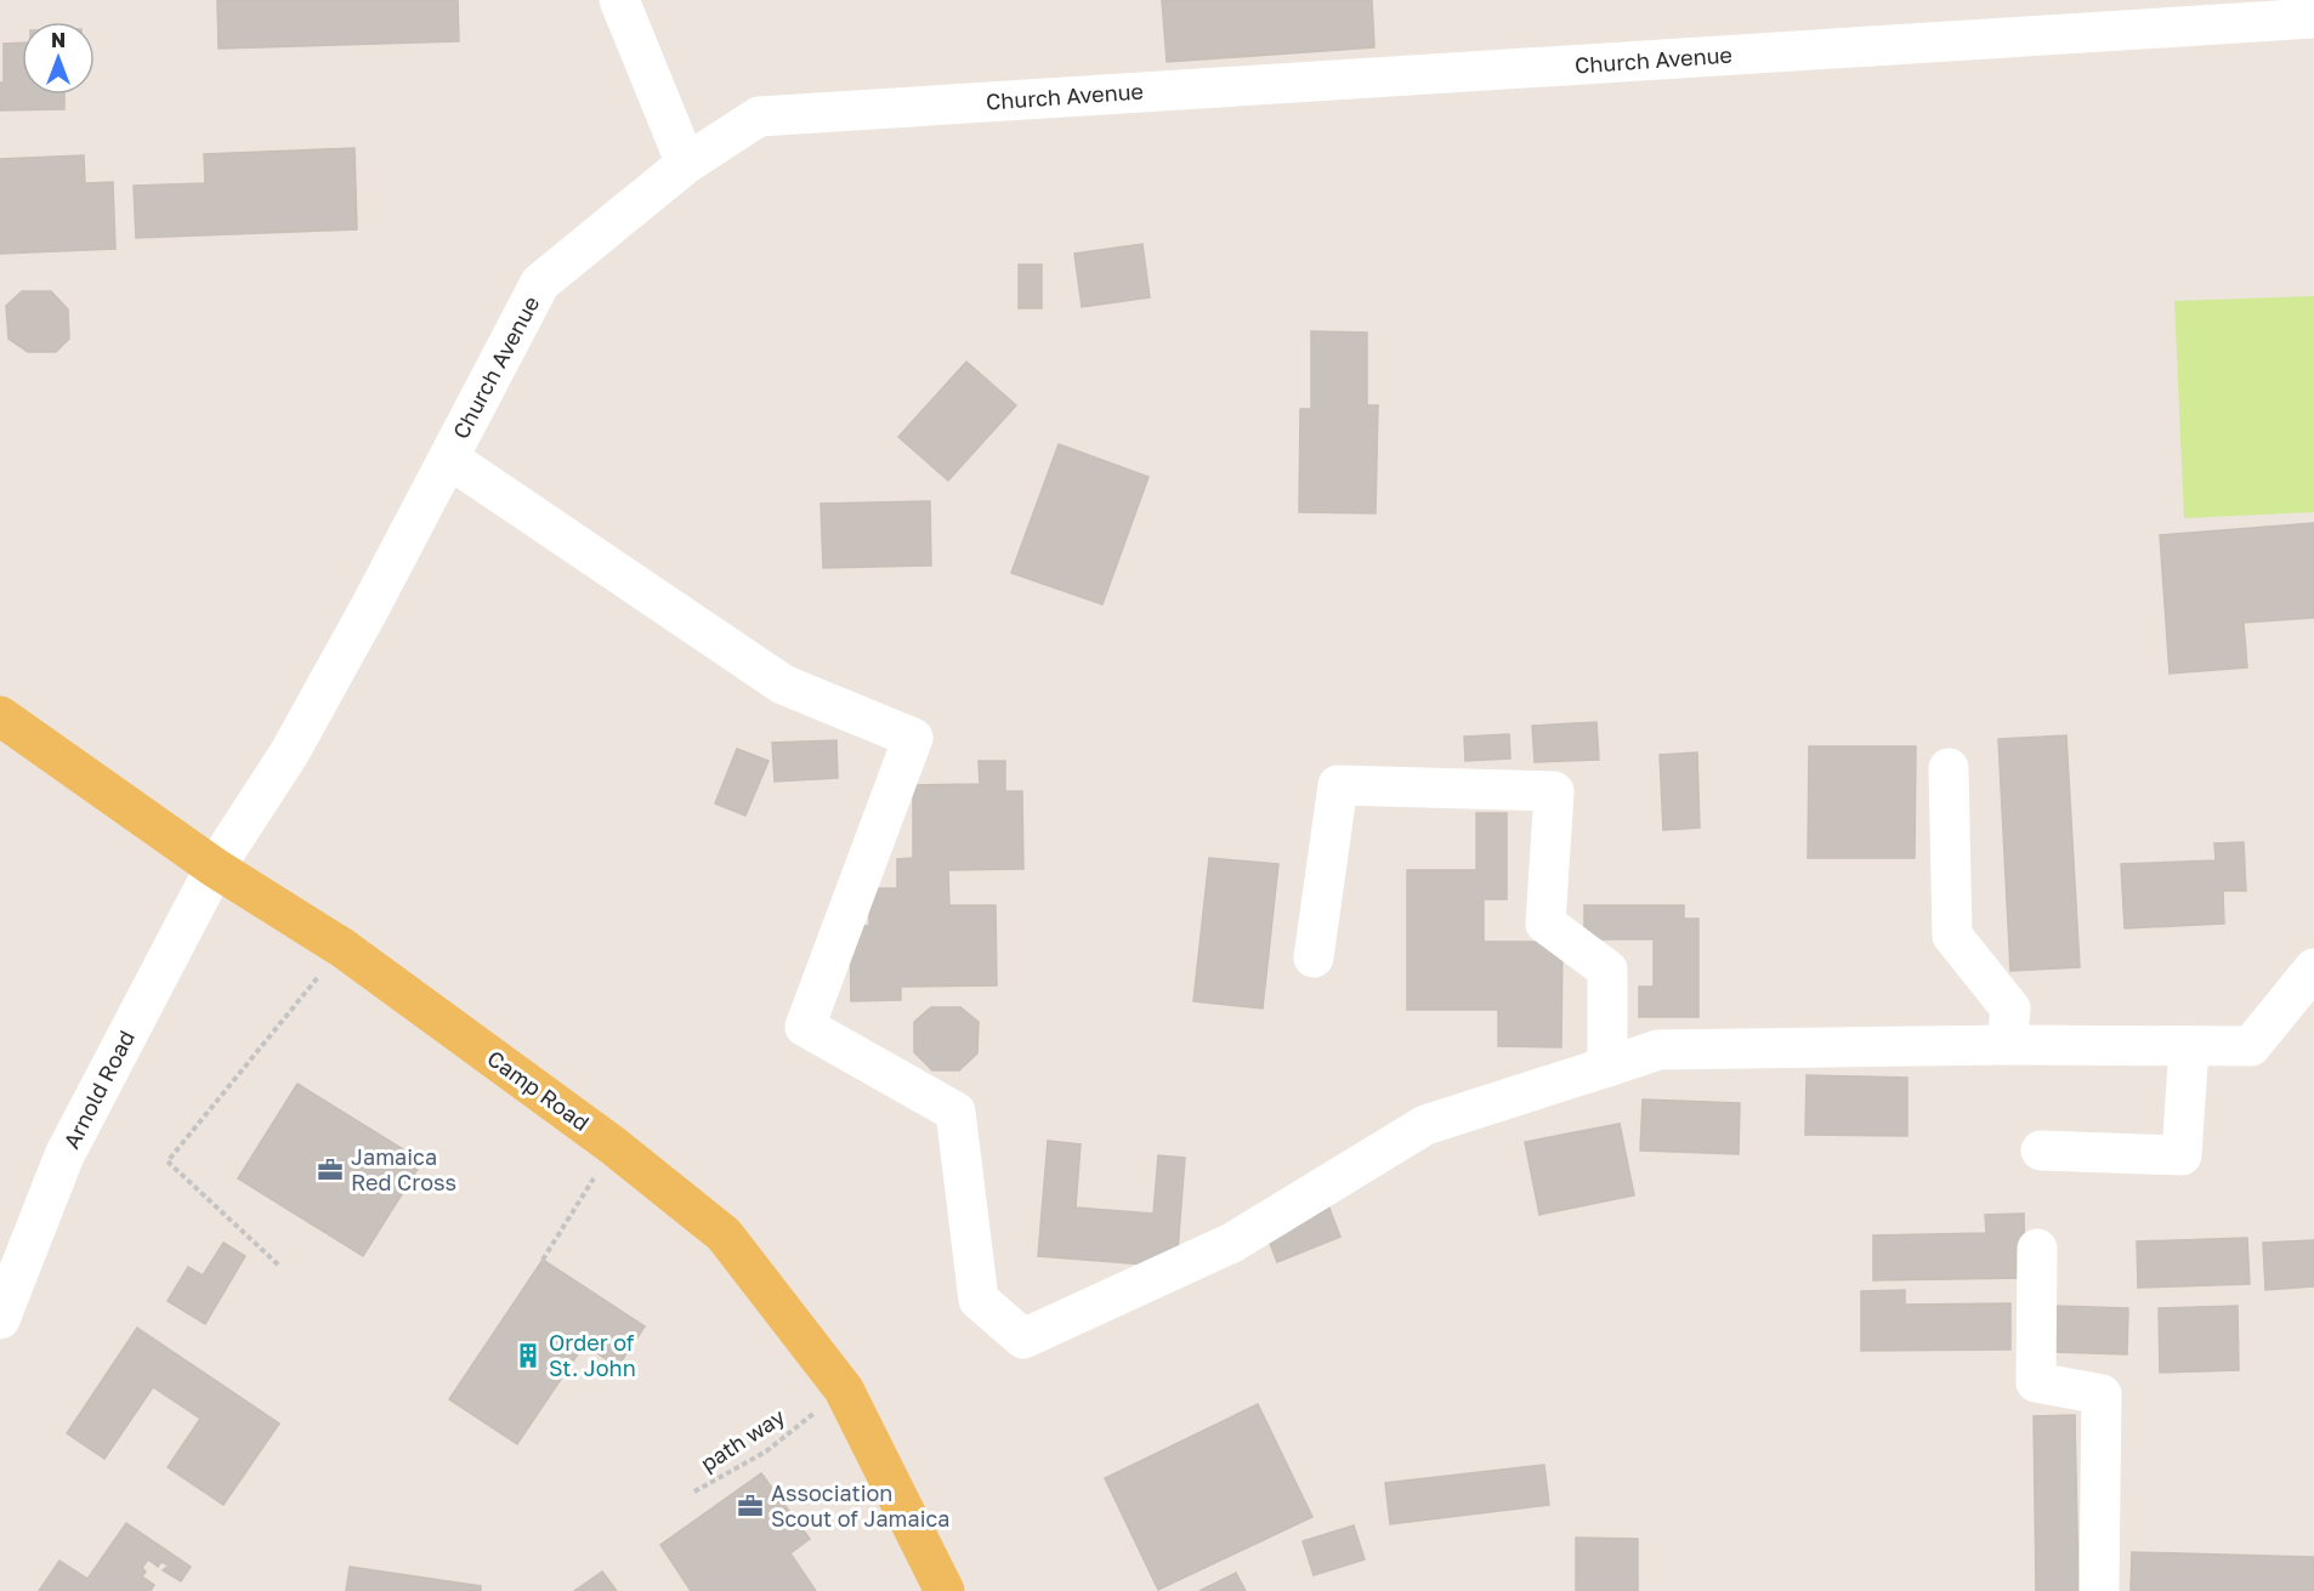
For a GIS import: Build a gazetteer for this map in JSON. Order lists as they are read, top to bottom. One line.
{"streets":{"main road":["Camp Road"],"street":["Church Avenue","Arnold Road"],"path":["path way"]},"crossings":[["Church Avenue","Arnold Road"],["Church Avenue","Camp Road"],["Arnold Road","Camp Road"],["Camp Road","path way"]],"places":{"office":["Jamaica Red Cross","Association Scout of Jamaica"],"building":["Order of St. John"]},"north":"top"}
